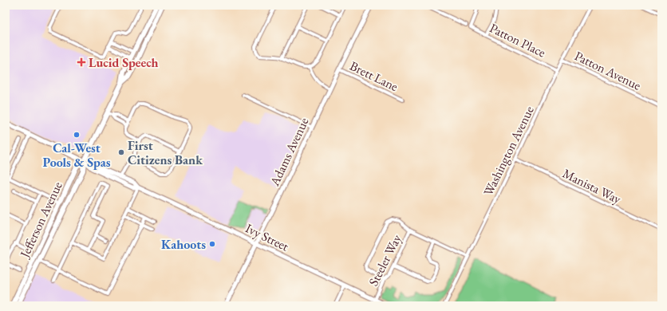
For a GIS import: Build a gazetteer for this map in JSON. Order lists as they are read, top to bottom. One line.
{"streets":{"main road":["Jefferson Avenue"],"street":["Patton Place","Patton Avenue","Brett Lane","Washington Avenue","Adams Avenue","Manista Way","Ivy Street","Steeler Way"]},"crossings":[["Patton Place","Washington Avenue"],["Patton Avenue","Washington Avenue"],["Brett Lane","Adams Avenue"],["Washington Avenue","Manista Way"],["Adams Avenue","Ivy Street"],["Jefferson Avenue","Ivy Street"],["Ivy Street","Steeler Way"]],"places":{"health":["Lucid Speech"],"other":["Cal-West Pools & Spas","First Citizens Bank","Kahoots"]}}
